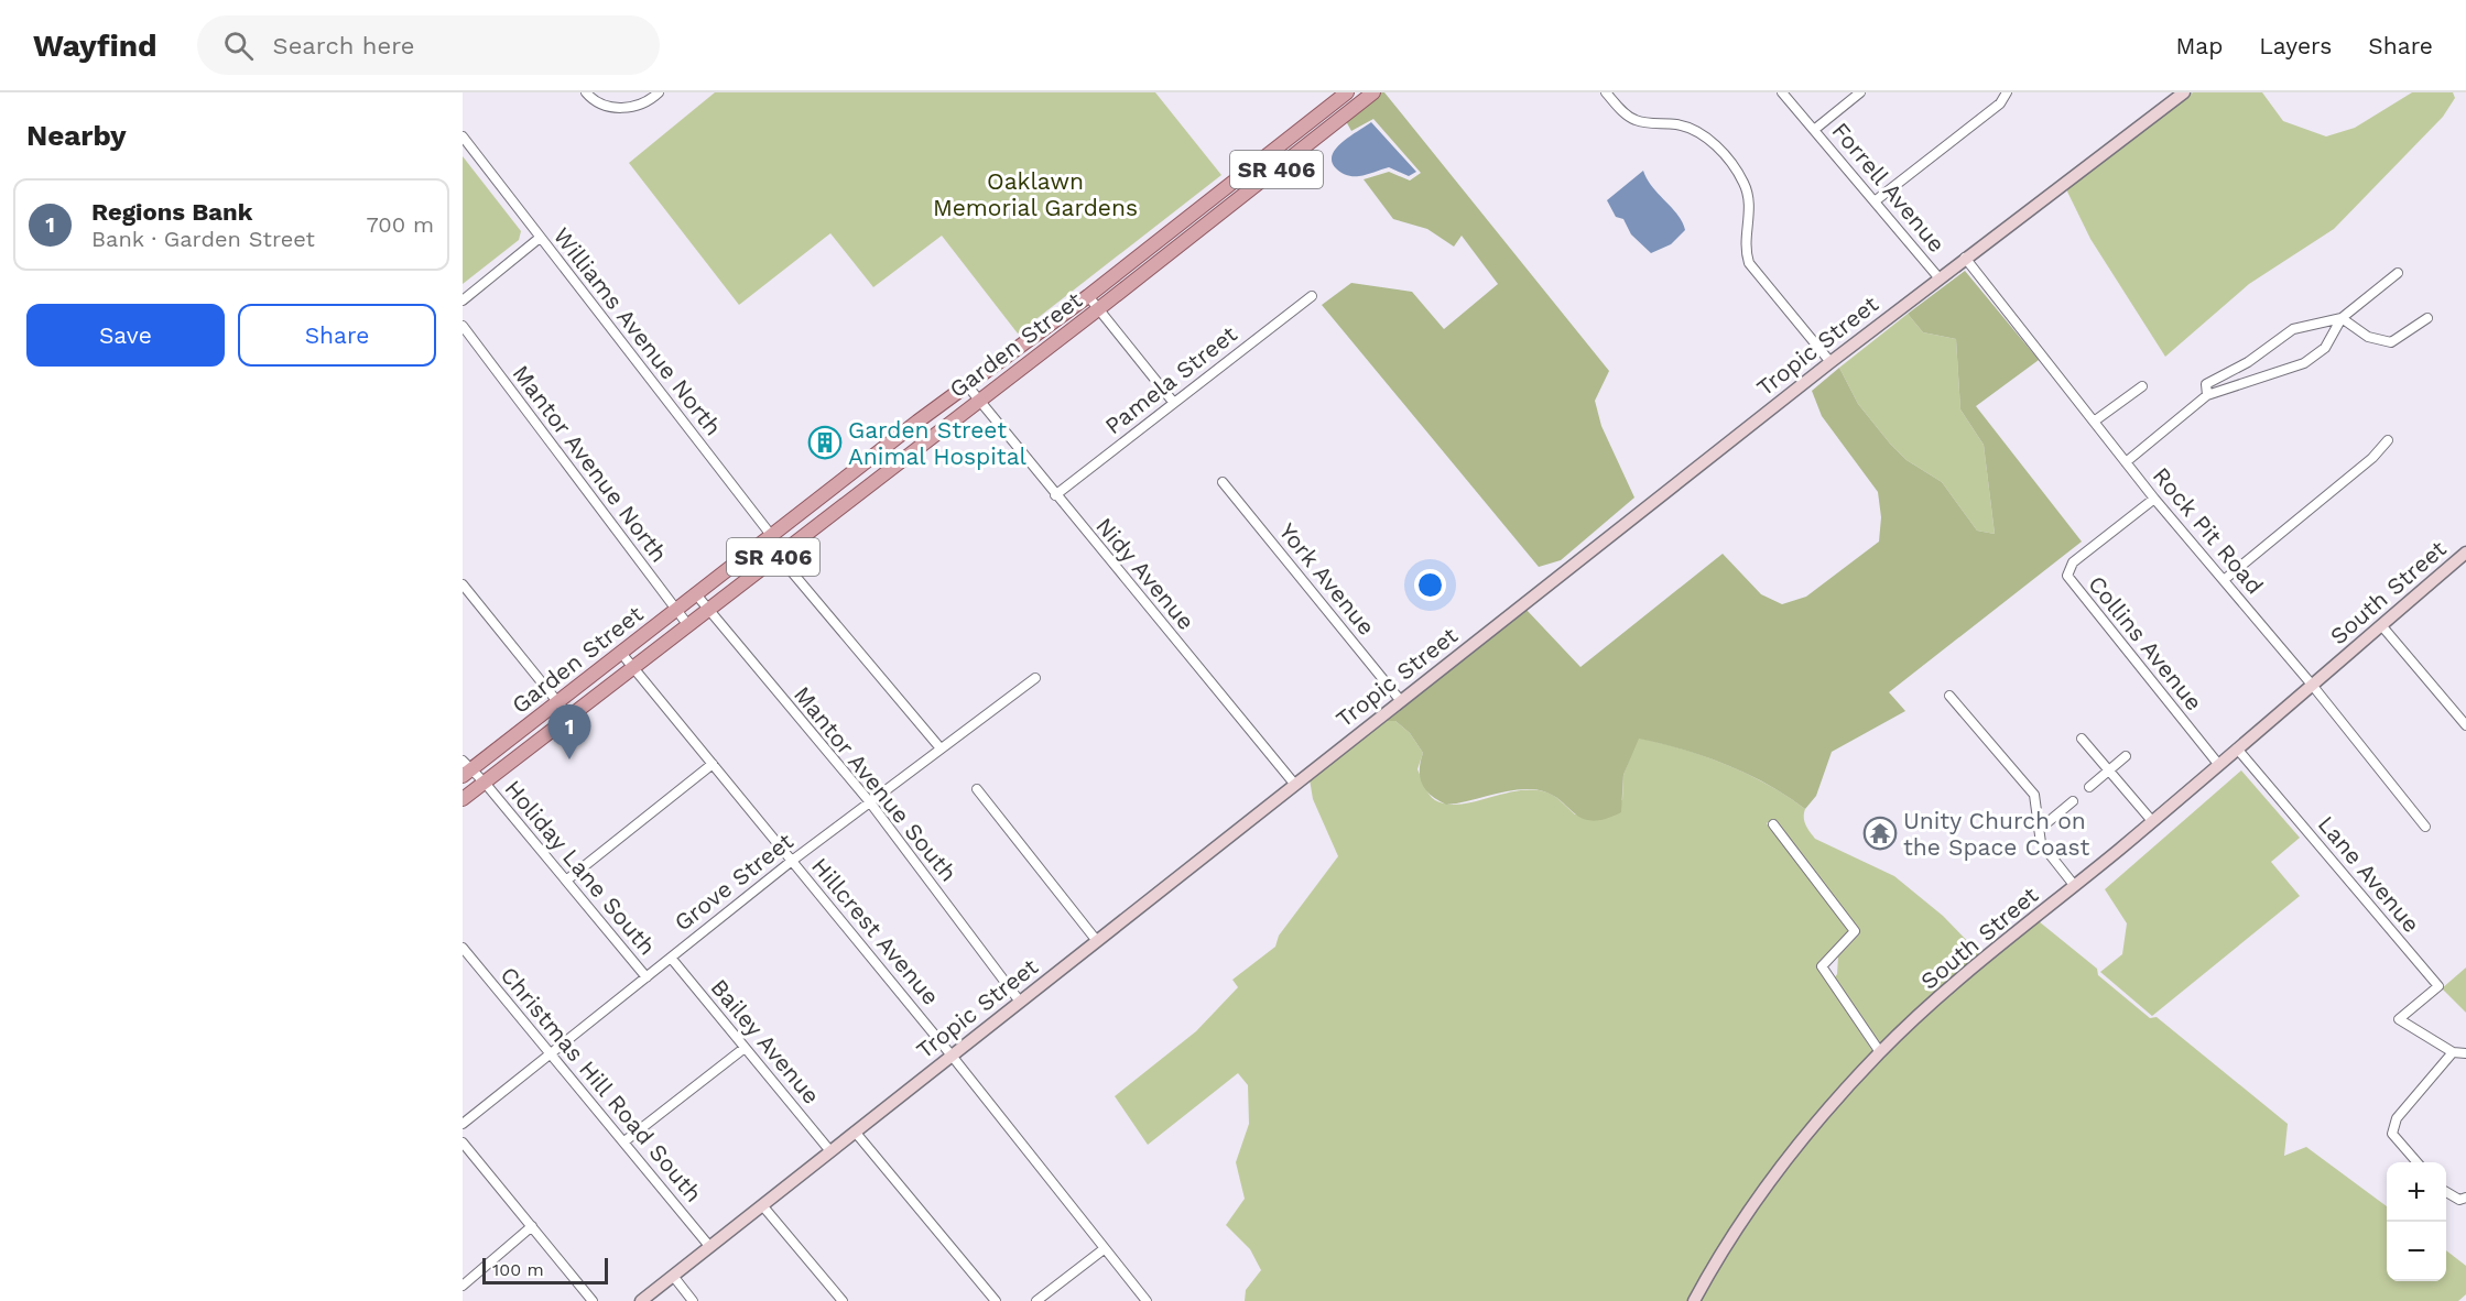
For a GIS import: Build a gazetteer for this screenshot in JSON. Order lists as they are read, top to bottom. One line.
{"streets":{"main road":["SR 406","Garden Street"],"street":["Forrell Avenue","Williams Avenue North","Tropic Street","Pamela Street","Mantor Avenue North","Rock Pit Road","Nidy Avenue","York Avenue","South Street","Collins Avenue","Mantor Avenue South","Holiday Lane South","Lane Avenue","Grove Street","Hillcrest Avenue","Bailey Avenue","Christmas Hill Road South"]},"crossings":[["Forrell Avenue","Tropic Street"],["Williams Avenue North","Garden Street"],["Garden Street","Mantor Avenue North"],["Garden Street","Nidy Avenue"],["Garden Street","Mantor Avenue South"],["Garden Street","Holiday Lane South"],["Garden Street","Hillcrest Avenue"],["Tropic Street","Rock Pit Road"],["Tropic Street","Nidy Avenue"],["Tropic Street","York Avenue"],["Tropic Street","Mantor Avenue South"],["Tropic Street","Hillcrest Avenue"],["Tropic Street","Bailey Avenue"],["Tropic Street","Christmas Hill Road South"],["Pamela Street","Nidy Avenue"],["Rock Pit Road","South Street"],["Rock Pit Road","Collins Avenue"],["South Street","Collins Avenue"],["South Street","Lane Avenue"],["Mantor Avenue South","Grove Street"],["Holiday Lane South","Grove Street"],["Grove Street","Hillcrest Avenue"],["Grove Street","Bailey Avenue"],["Grove Street","Christmas Hill Road South"]],"parks":["Oaklawn Memorial Gardens"],"places":{"building":["Garden Street Animal Hospital"],"temple":["Unity Church on the Space Coast"]},"scale_bar":"100 m","page":{"header":"Wayfind","search":"Search here","nav":["Map","Layers","Share"],"heading":"Nearby","list":[{"mark":"1","name":"Regions Bank","note":"Bank · Garden Street","value":"700 m"}],"buttons":["Save","Share"],"pins":"1","map_buttons":["+","−"],"scale":"100 m"}}
